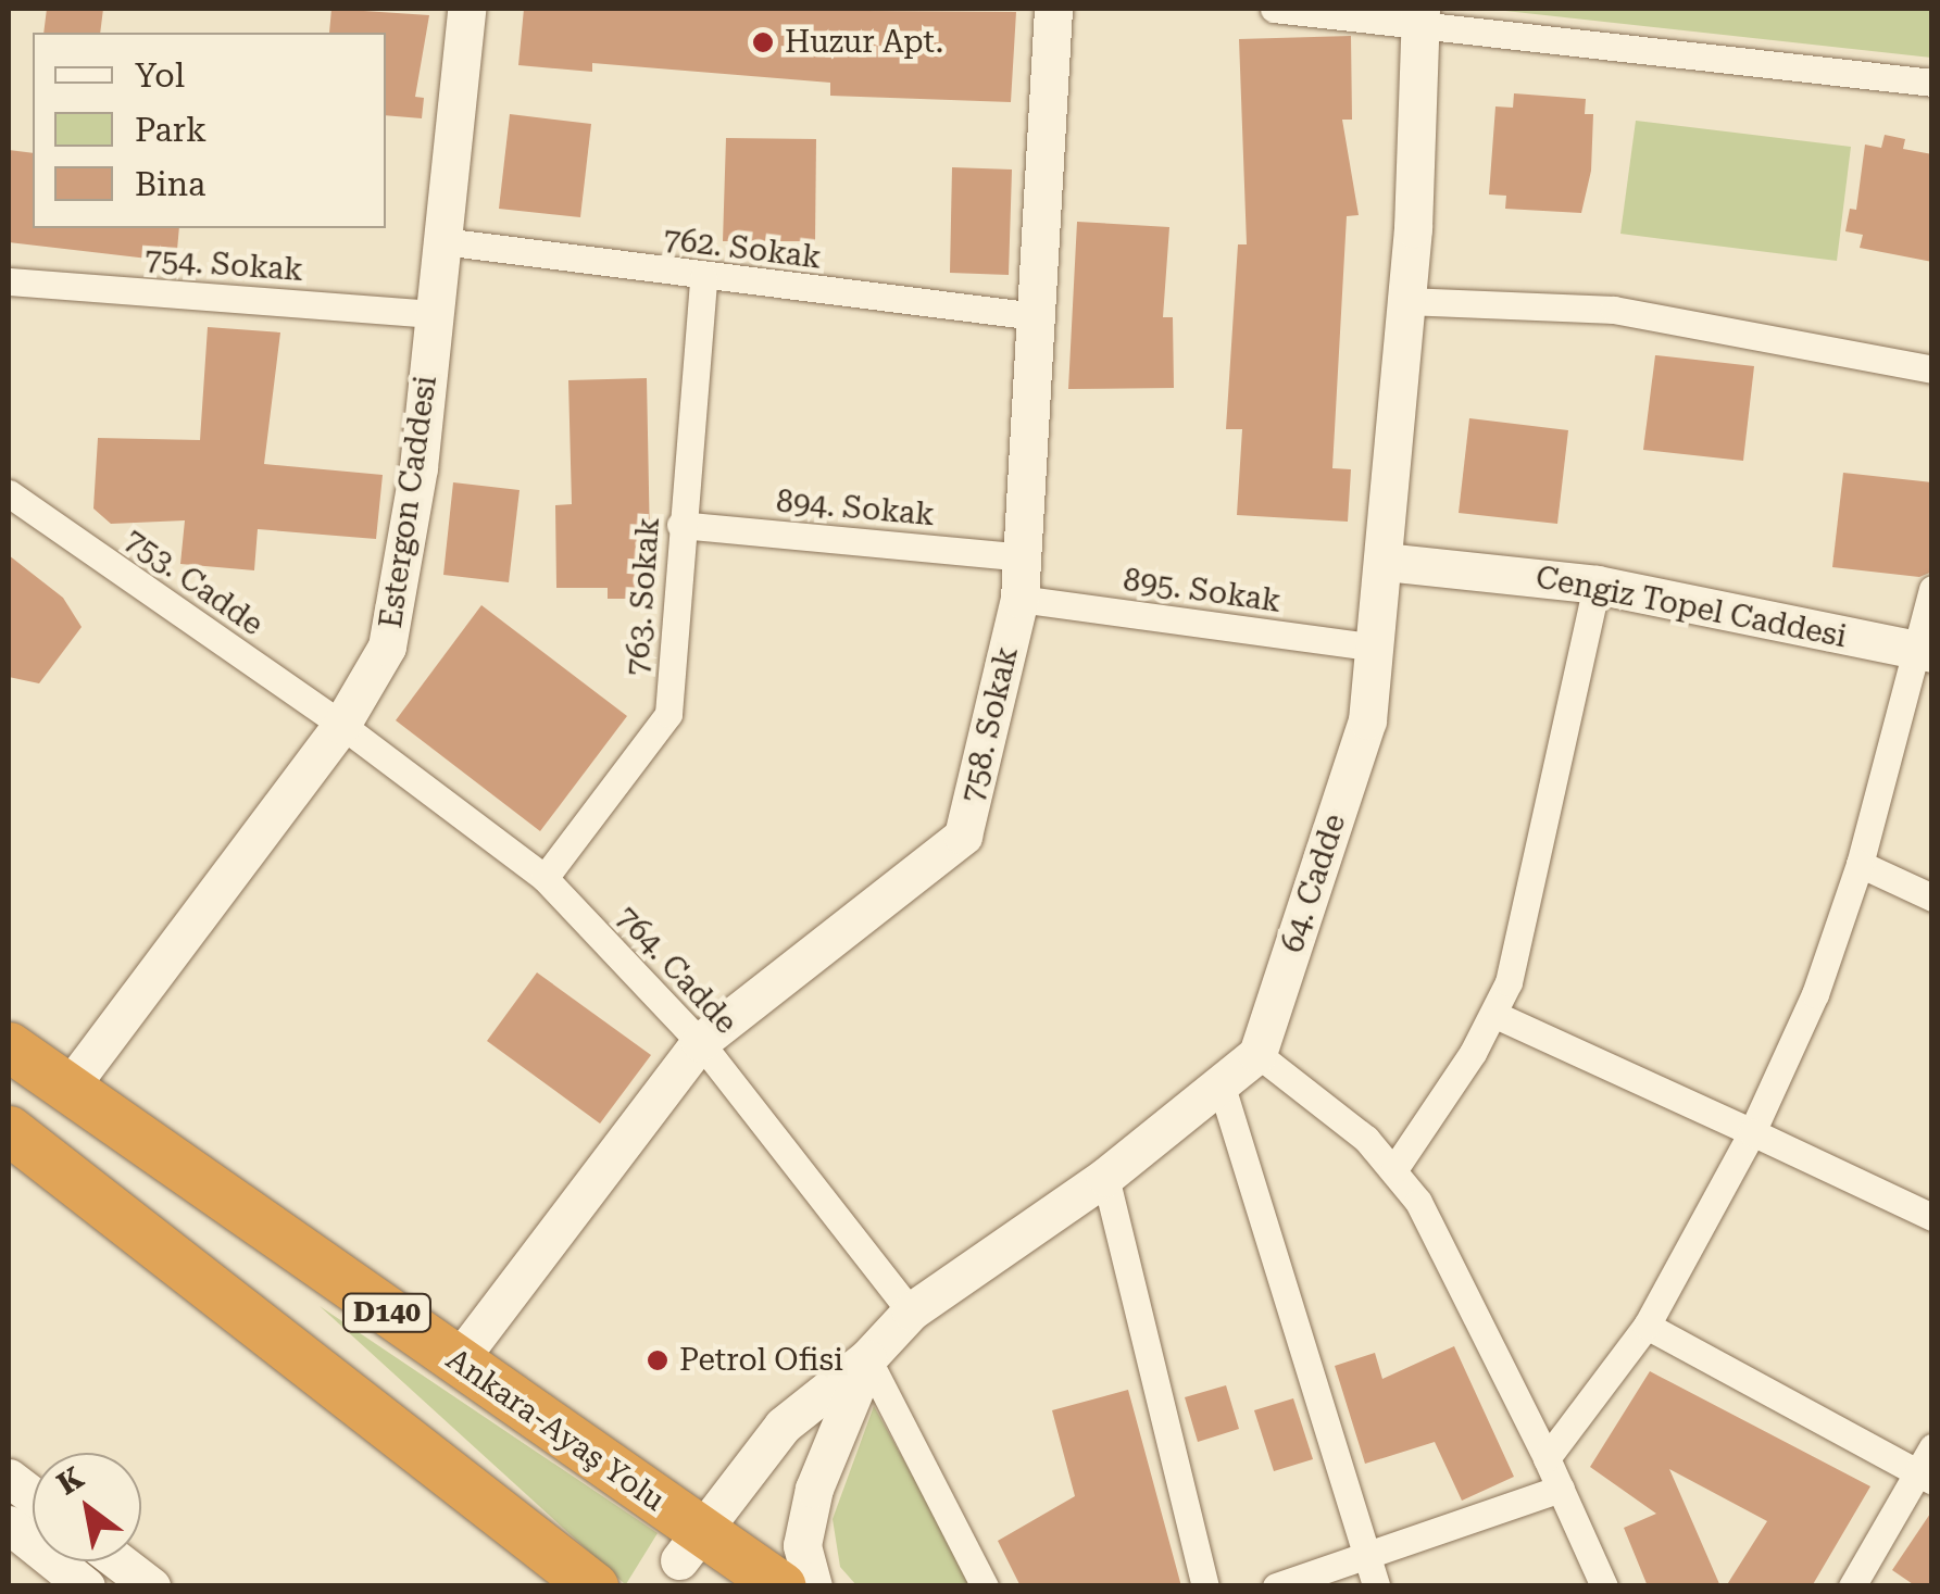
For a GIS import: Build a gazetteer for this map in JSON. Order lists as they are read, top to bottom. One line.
{"streets":{"highway":["D140","Ankara-Ayaş Yolu"],"street":["762. Sokak","754. Sokak","Estergon Caddesi","894. Sokak","753. Cadde","895. Sokak","763. Sokak","Cengiz Topel Caddesi","758. Sokak","64. Cadde","764. Cadde"]},"crossings":[["762. Sokak","Estergon Caddesi"],["762. Sokak","763. Sokak"],["762. Sokak","758. Sokak"],["754. Sokak","Estergon Caddesi"],["Estergon Caddesi","753. Cadde"],["Estergon Caddesi","764. Cadde"],["Estergon Caddesi","Ankara-Ayaş Yolu"],["894. Sokak","763. Sokak"],["894. Sokak","758. Sokak"],["753. Cadde","764. Cadde"],["895. Sokak","758. Sokak"],["895. Sokak","64. Cadde"],["763. Sokak","764. Cadde"],["Cengiz Topel Caddesi","64. Cadde"],["758. Sokak","764. Cadde"],["758. Sokak","Ankara-Ayaş Yolu"],["64. Cadde","764. Cadde"],["64. Cadde","Ankara-Ayaş Yolu"]],"places":["Huzur Apt.","Petrol Ofisi"],"legend":["Yol","Park","Bina"],"north":"top left"}
